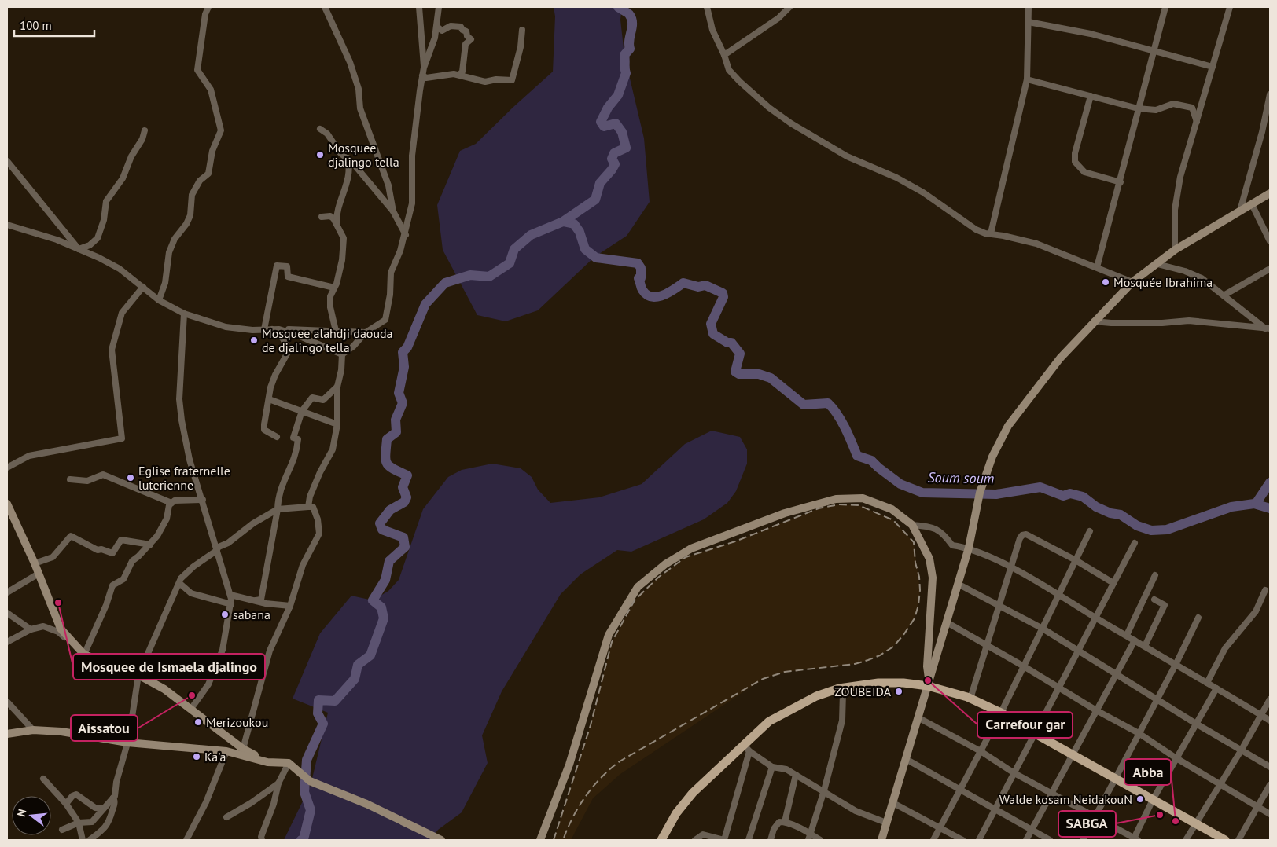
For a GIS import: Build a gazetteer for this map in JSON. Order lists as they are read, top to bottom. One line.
{"water":["Soum soum"],"places":["Mosquee djalingo tella","Mosquée Ibrahima","Mosquee alahdji daouda de djalingo tella","Eglise fraternelle luterienne","Mosquee de Ismaela djalingo","sabana","Carrefour gar","ZOUBEIDA","Aissatou","Merizoukou","Ka'a","Walde kosam NeidakouN","SABGA","Abba"],"scale_bar":"100 m","north":"left"}
